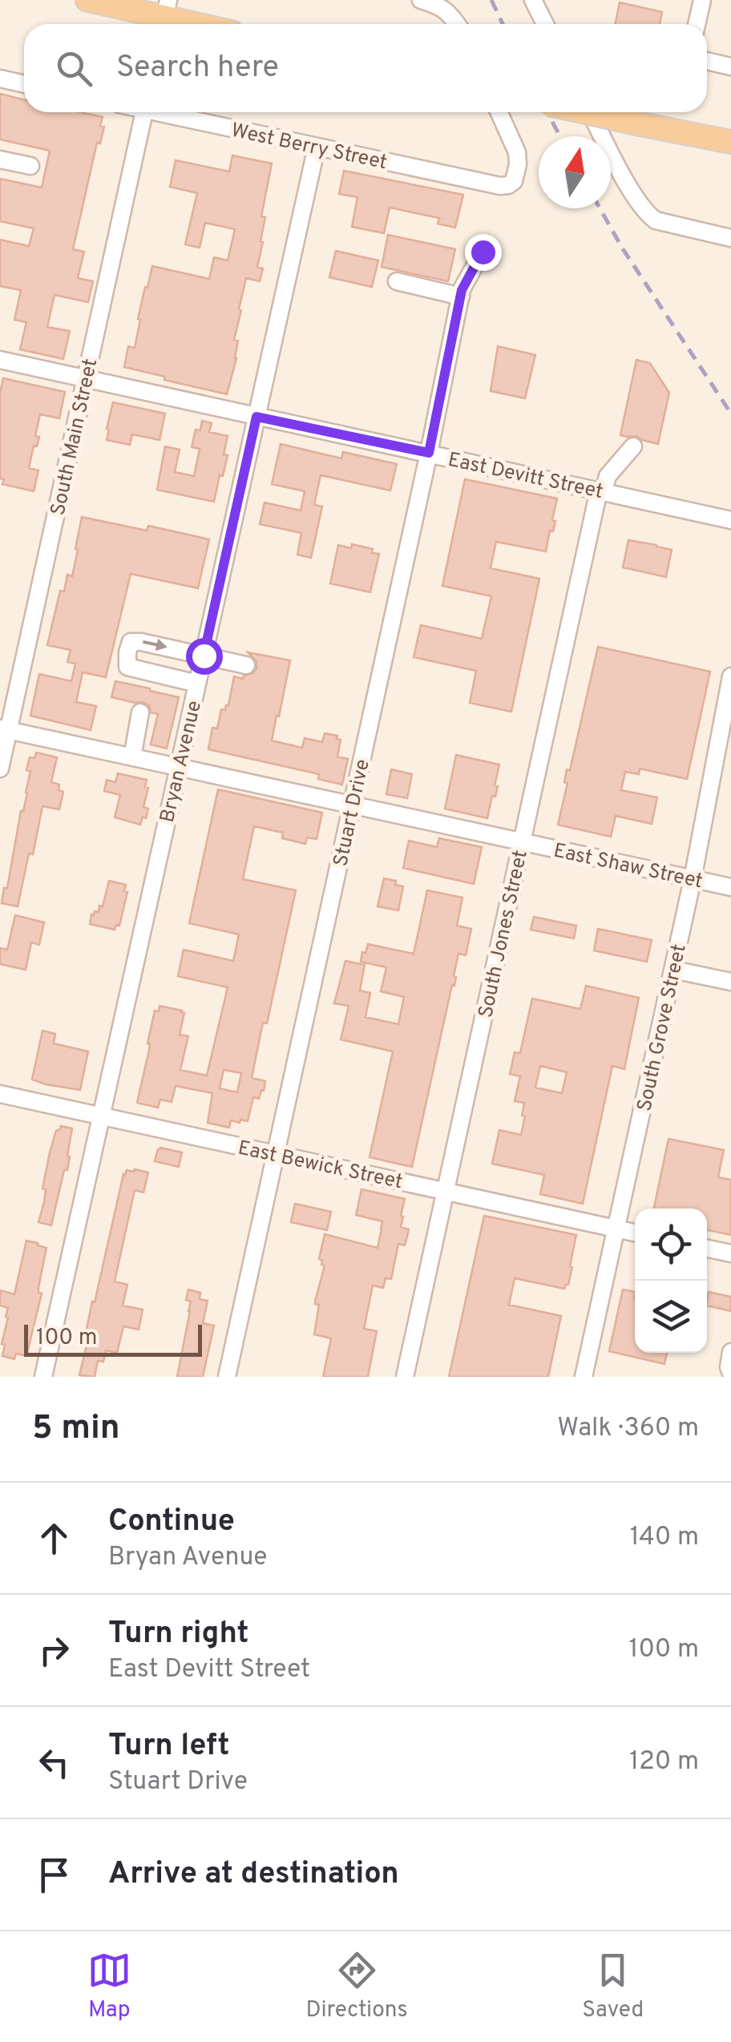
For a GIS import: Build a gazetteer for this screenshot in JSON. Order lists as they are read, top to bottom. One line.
{"streets":{"street":["West Berry Street","South Main Street","East Devitt Street","Bryan Avenue","Stuart Drive","East Shaw Street","South Jones Street","South Grove Street","East Bewick Street"]},"crossings":[["West Berry Street","Bryan Avenue"],["South Main Street","East Devitt Street"],["South Main Street","East Shaw Street"],["East Devitt Street","Bryan Avenue"],["East Devitt Street","Stuart Drive"],["East Devitt Street","South Jones Street"],["Bryan Avenue","East Shaw Street"],["Bryan Avenue","East Bewick Street"],["Stuart Drive","East Shaw Street"],["Stuart Drive","East Bewick Street"],["East Shaw Street","South Jones Street"],["East Shaw Street","South Grove Street"],["South Jones Street","East Bewick Street"],["South Grove Street","East Bewick Street"]],"scale_bar":"100 m","north":"top","page":{"search":"Search here","scale":"100 m","heading":["5 min","Walk · 360 m"],"list":[["Continue","Bryan Avenue","140 m"],["Turn right","East Devitt Street","100 m"],["Turn left","Stuart Drive","120 m"],"Arrive at destination"],"nav":["Map","Directions","Saved"]}}
